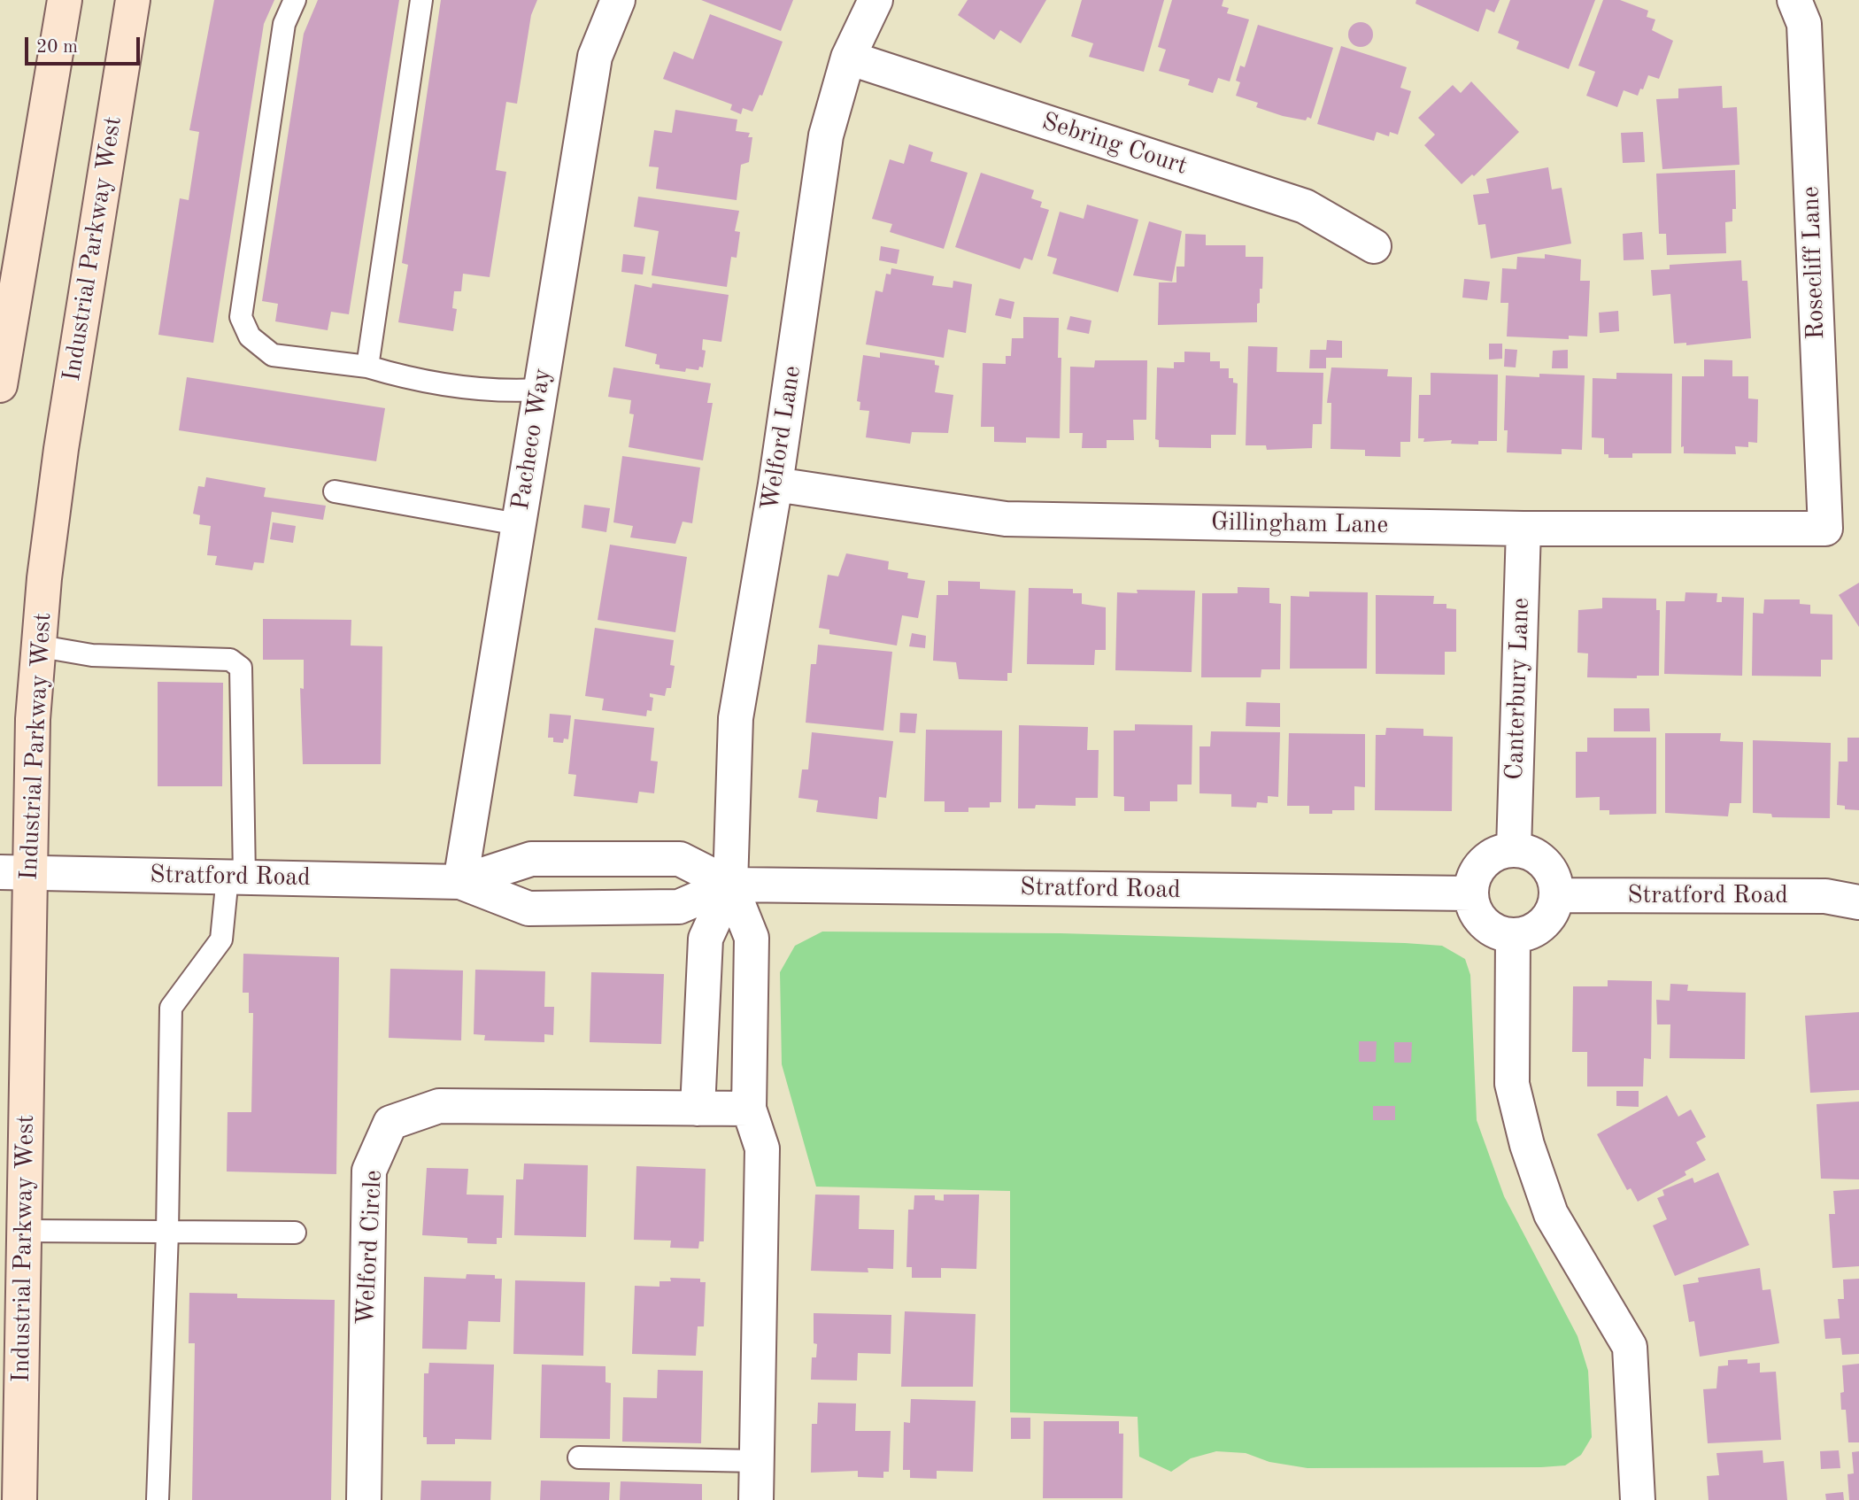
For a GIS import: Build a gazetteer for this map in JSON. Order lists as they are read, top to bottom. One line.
{"streets":{"main road":["Industrial Parkway West"],"street":["Sebring Court","Rosecliff Lane","Welford Lane","Pacheco Way","Gillingham Lane","Canterbury Lane","Stratford Road","Welford Circle"]},"crossings":[["Sebring Court","Welford Lane"],["Industrial Parkway West","Stratford Road"],["Rosecliff Lane","Gillingham Lane"],["Welford Lane","Gillingham Lane"],["Welford Lane","Stratford Road"],["Pacheco Way","Stratford Road"],["Gillingham Lane","Canterbury Lane"],["Canterbury Lane","Stratford Road"]],"scale_bar":"20 m"}
